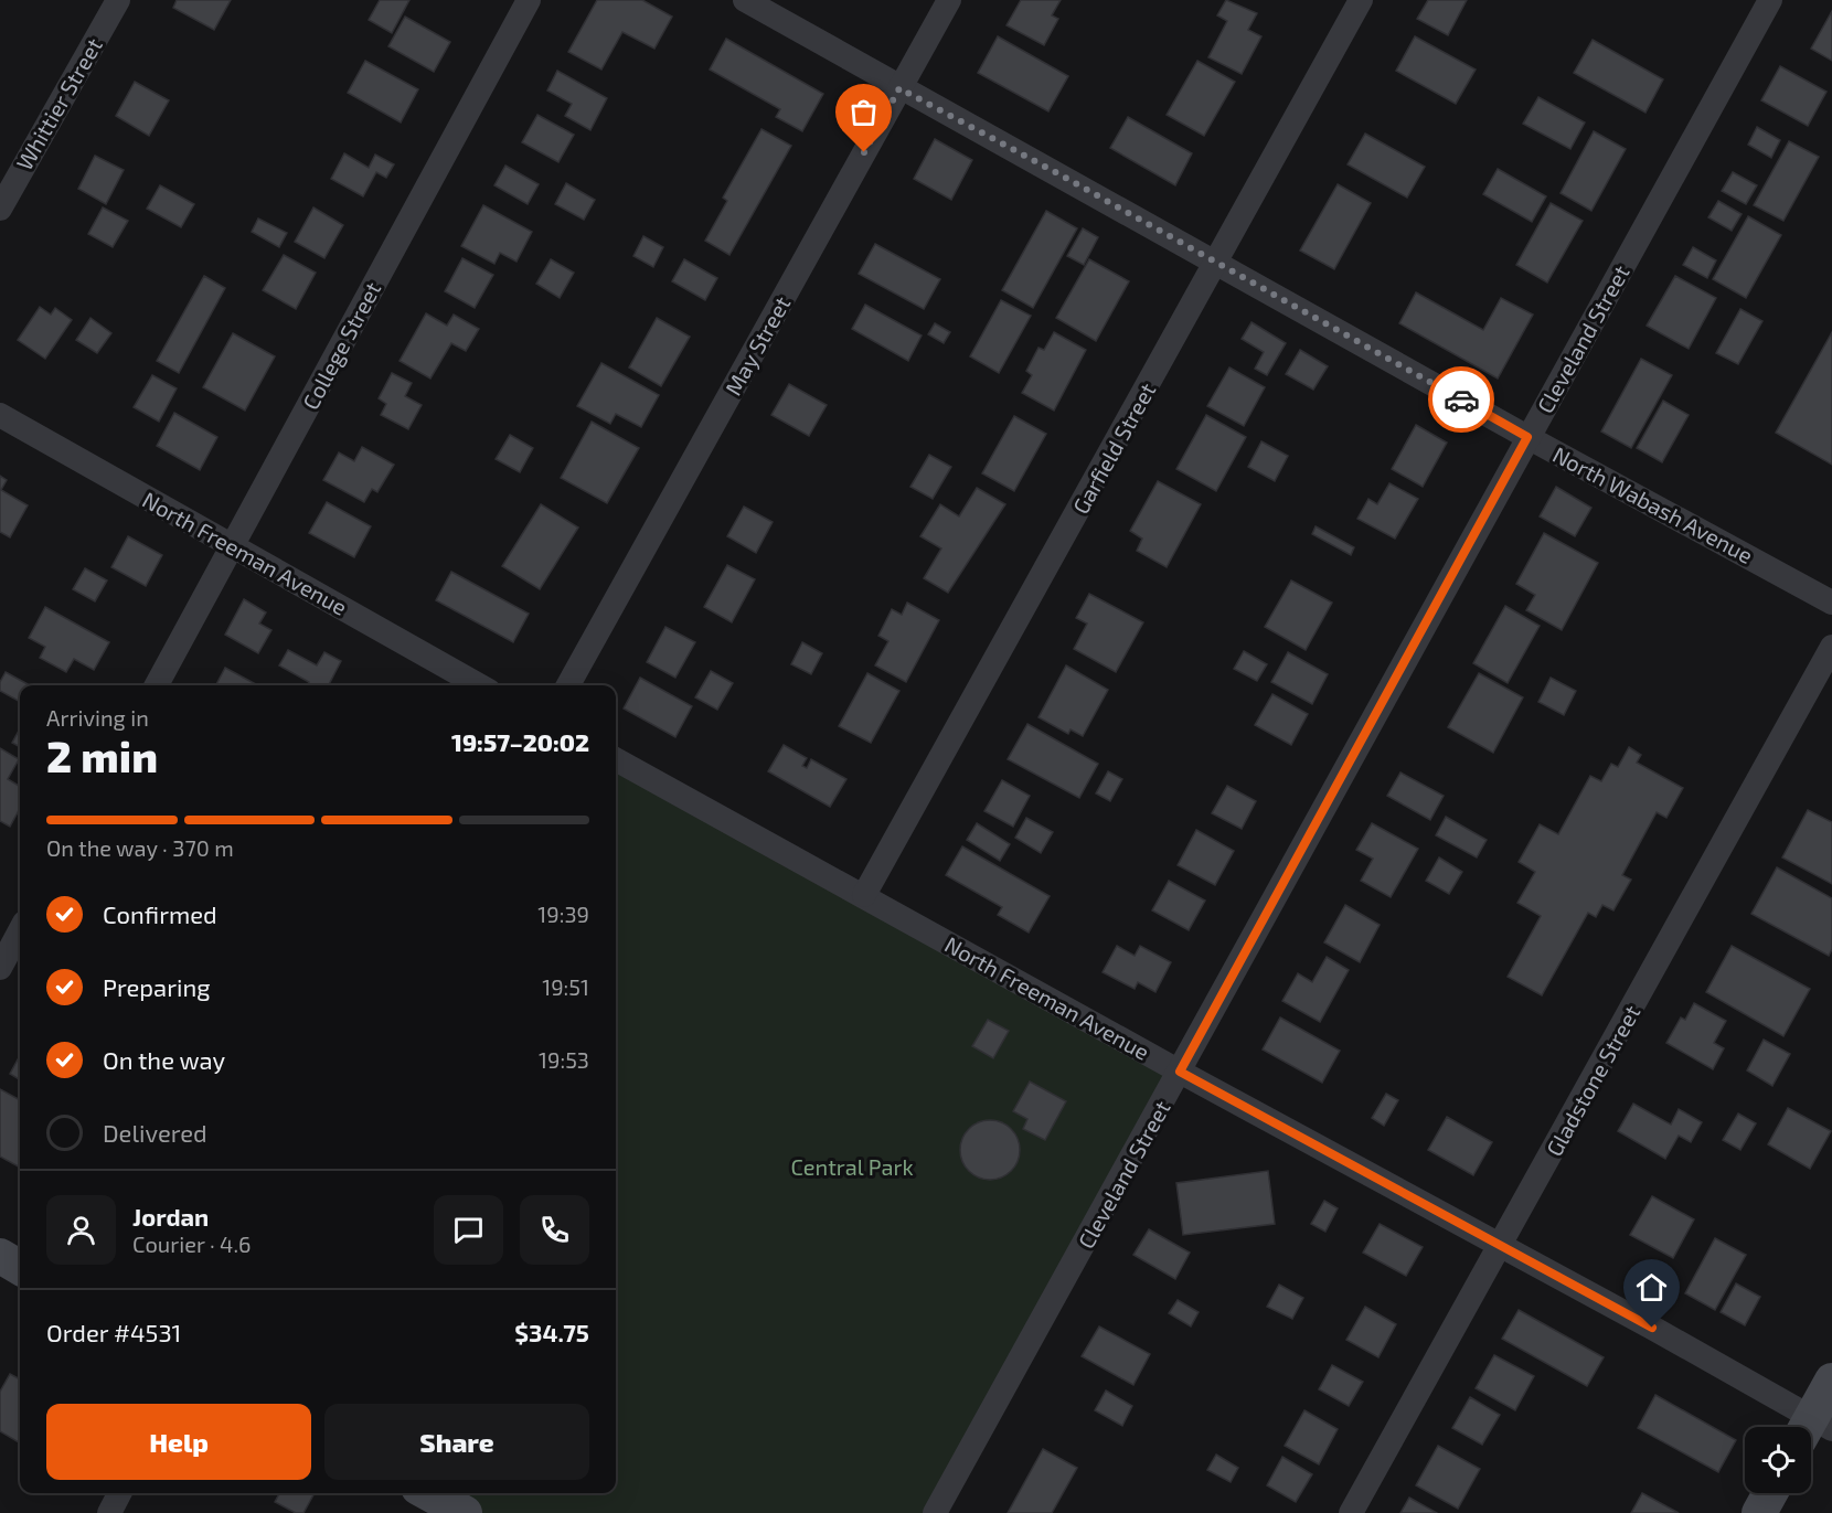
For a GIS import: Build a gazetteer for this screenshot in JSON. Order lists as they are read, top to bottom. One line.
{"streets":{"street":["Whittier Street","Cleveland Street","College Street","May Street","Garfield Street","North Wabash Avenue","North Freeman Avenue","Gladstone Street"]},"crossings":[["Cleveland Street","North Wabash Avenue"],["Cleveland Street","North Freeman Avenue"],["College Street","North Freeman Avenue"],["May Street","North Wabash Avenue"],["Garfield Street","North Wabash Avenue"],["Garfield Street","North Freeman Avenue"],["North Freeman Avenue","Gladstone Street"]],"parks":["Central Park"],"page":{"heading":["2 min","Arriving in","19:57–20:02"],"panel":["Jordan","Courier · 4.6","Order #4531","$34.75"],"bar":"On the way · 370 m","list":[["Confirmed","19:39"],["Preparing","19:51"],["On the way","19:53"],"Delivered"],"buttons":["Help","Share"]}}
